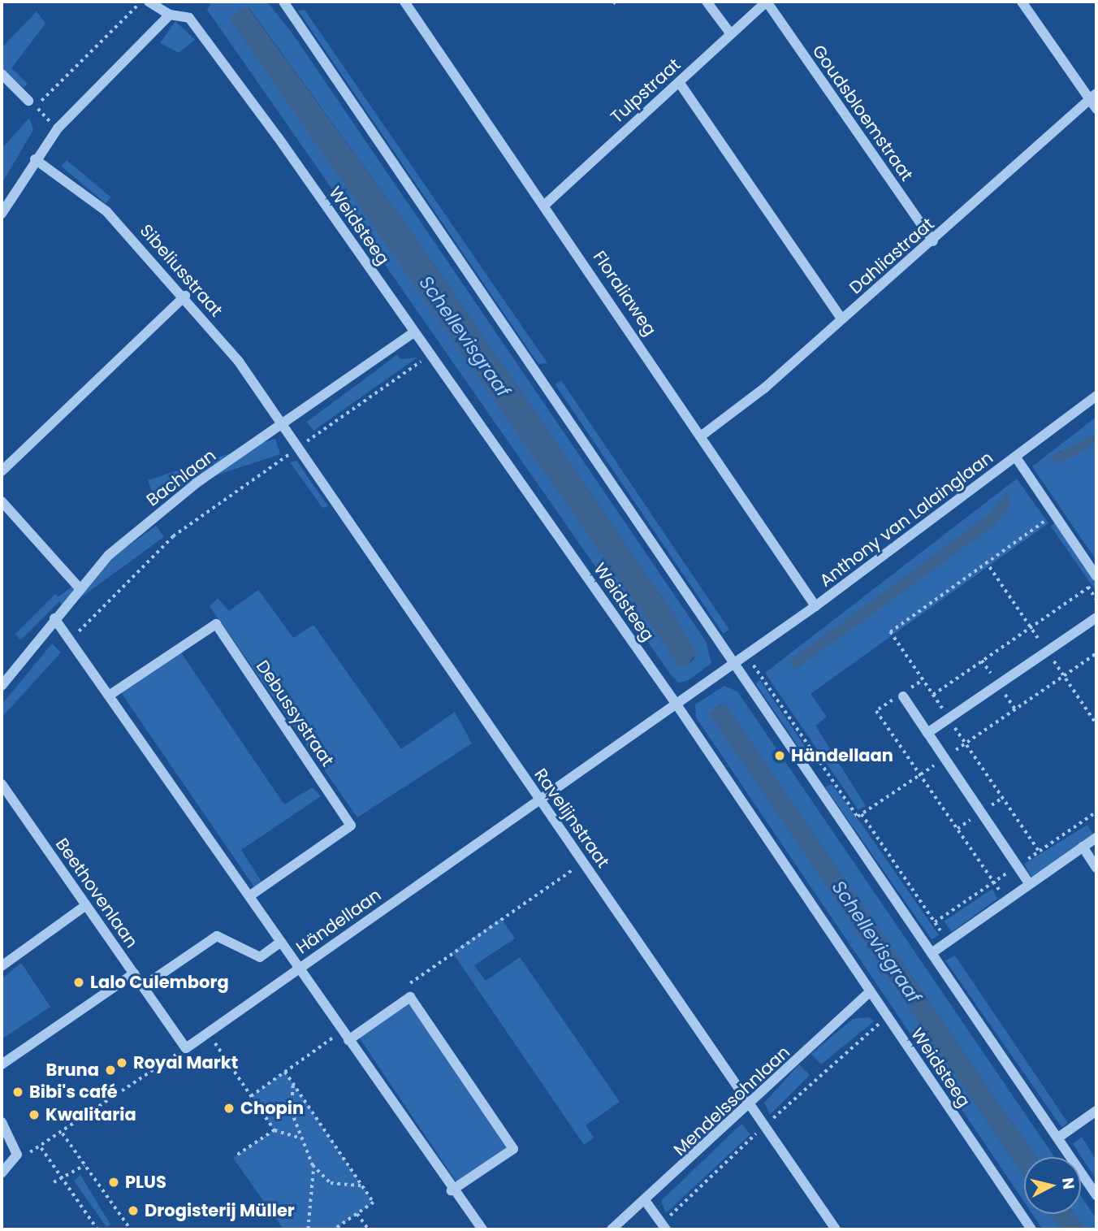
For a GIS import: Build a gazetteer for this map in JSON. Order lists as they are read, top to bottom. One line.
{"streets":{"street":["Tulpstraat","Goudsbloemstraat","Weidsteeg","Dahliastraat","Sibeliusstraat","Floraliaweg","Bachlaan","Anthony van Lalainglaan","Debussystraat","Ravelijnstraat","Beethovenlaan","Händellaan","Mendelssohnlaan"]},"crossings":[["Tulpstraat","Goudsbloemstraat"],["Tulpstraat","Floraliaweg"],["Goudsbloemstraat","Dahliastraat"],["Weidsteeg","Bachlaan"],["Weidsteeg","Händellaan"],["Weidsteeg","Mendelssohnlaan"],["Dahliastraat","Floraliaweg"],["Sibeliusstraat","Bachlaan"],["Sibeliusstraat","Ravelijnstraat"],["Floraliaweg","Anthony van Lalainglaan"],["Bachlaan","Ravelijnstraat"],["Anthony van Lalainglaan","Händellaan"],["Ravelijnstraat","Händellaan"],["Ravelijnstraat","Mendelssohnlaan"],["Beethovenlaan","Händellaan"]],"water":["Schellevisgraaf"],"places":["Händellaan","Lalo Culemborg","Royal Markt","Bruna","Bibi's café","Chopin","Kwalitaria","PLUS","Drogisterij Müller"],"north":"right"}
